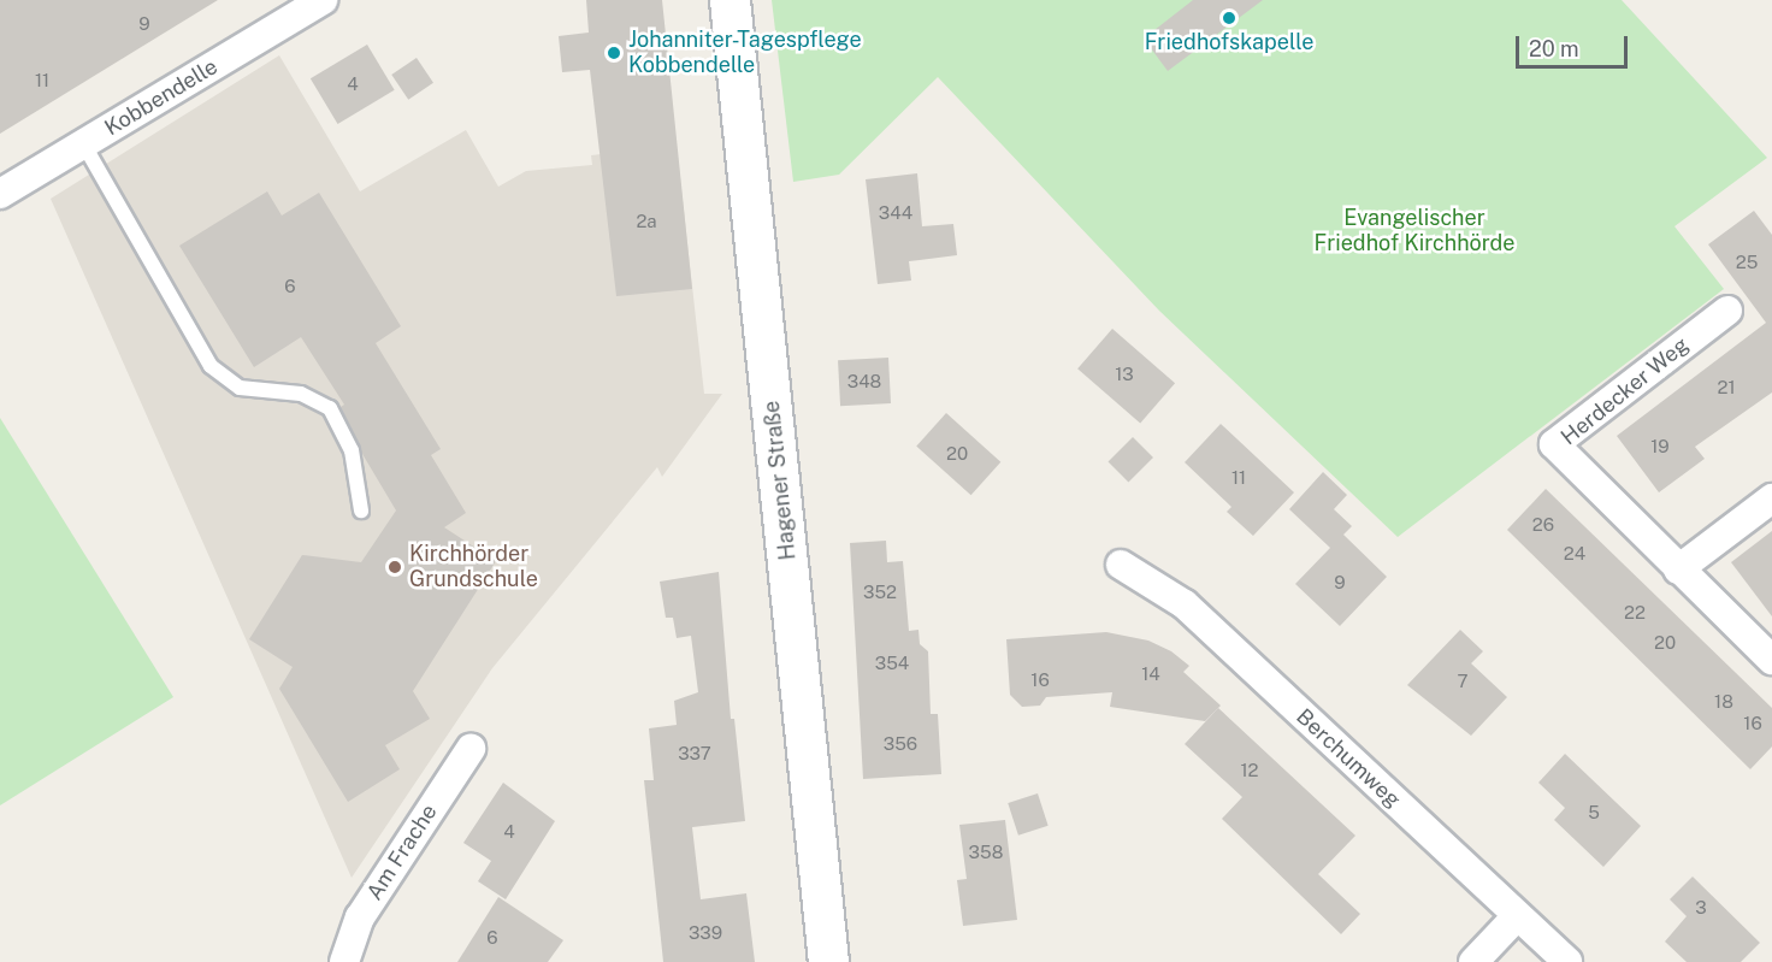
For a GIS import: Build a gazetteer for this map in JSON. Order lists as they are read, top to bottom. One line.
{"streets":{"main road":["Hagener Straße"],"street":["Kobbendelle","Herdecker Weg","Berchumweg","Am Frache"]},"parks":["Evangelischer Friedhof Kirchhörde"],"places":["Friedhofskapelle","Johanniter-Tagespflege Kobbendelle","Kirchhörder Grundschule"],"house_numbers":["9","11","4","344","2a","25","6","13","348","21","19","20","11","26","24","9","352","22","20","354","14","16","7","18","16","356","337","12","5","4","358","3","339","6"],"scale_bar":"20 m"}
